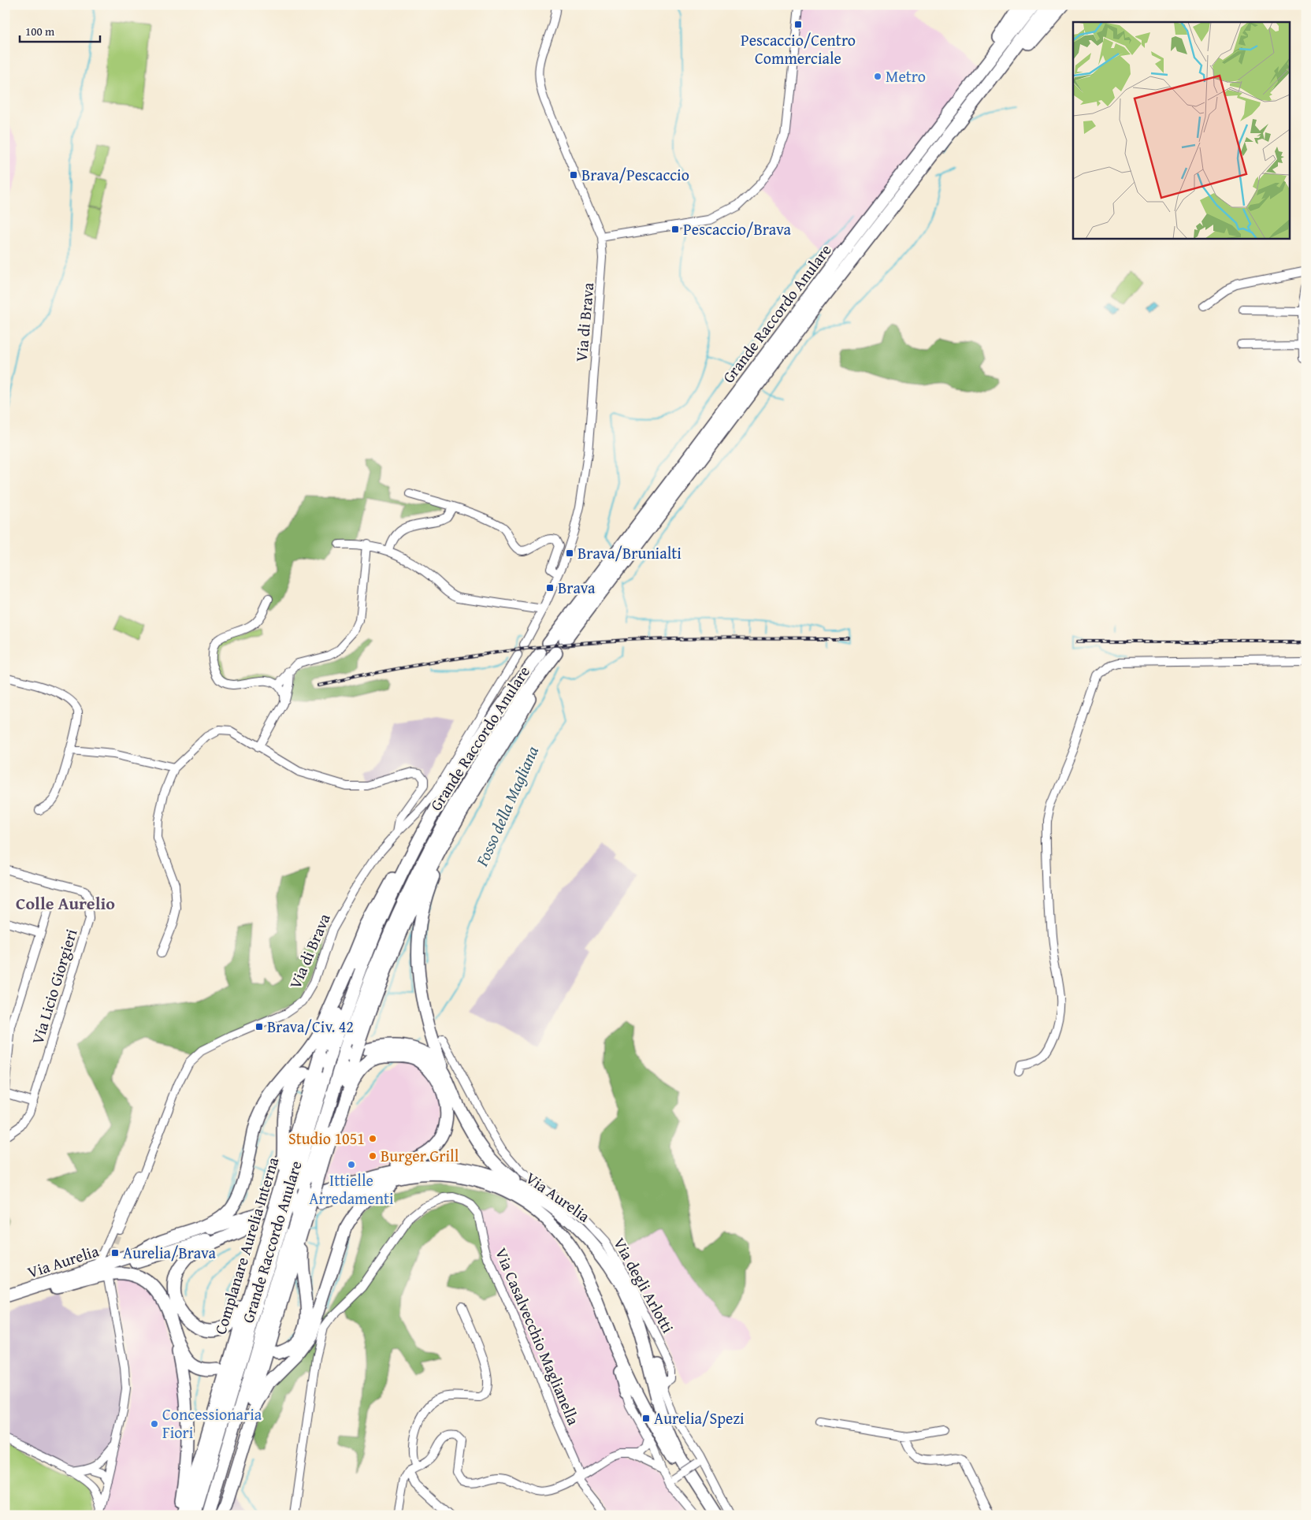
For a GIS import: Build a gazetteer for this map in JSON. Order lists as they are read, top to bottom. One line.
{"streets":{"highway":["Grande Raccordo Anulare","Via Aurelia","Complanare Aurelia Interna"],"street":["Via di Brava","Via Licio Giorgieri","Via degli Arlotti","Via Casalvecchio Maglianella"]},"crossings":[["Grande Raccordo Anulare","Complanare Aurelia Interna"],["Via di Brava","Via Aurelia"],["Via Aurelia","Complanare Aurelia Interna"]],"districts":["Colle Aurelio"],"water":["Fosso della Magliana"],"places":{"transit":["Pescaccio/Centro Commerciale","Brava/Pescaccio","Pescaccio/Brava","Brava/Brunialti","Brava","Brava/Civ. 42","Aurelia/Brava","Aurelia/Spezi"],"other":["Metro","Studio 1051","Burger Grill","Ittielle Arredamenti","Concessionaria Fiori"]},"scale_bar":"100 m"}
